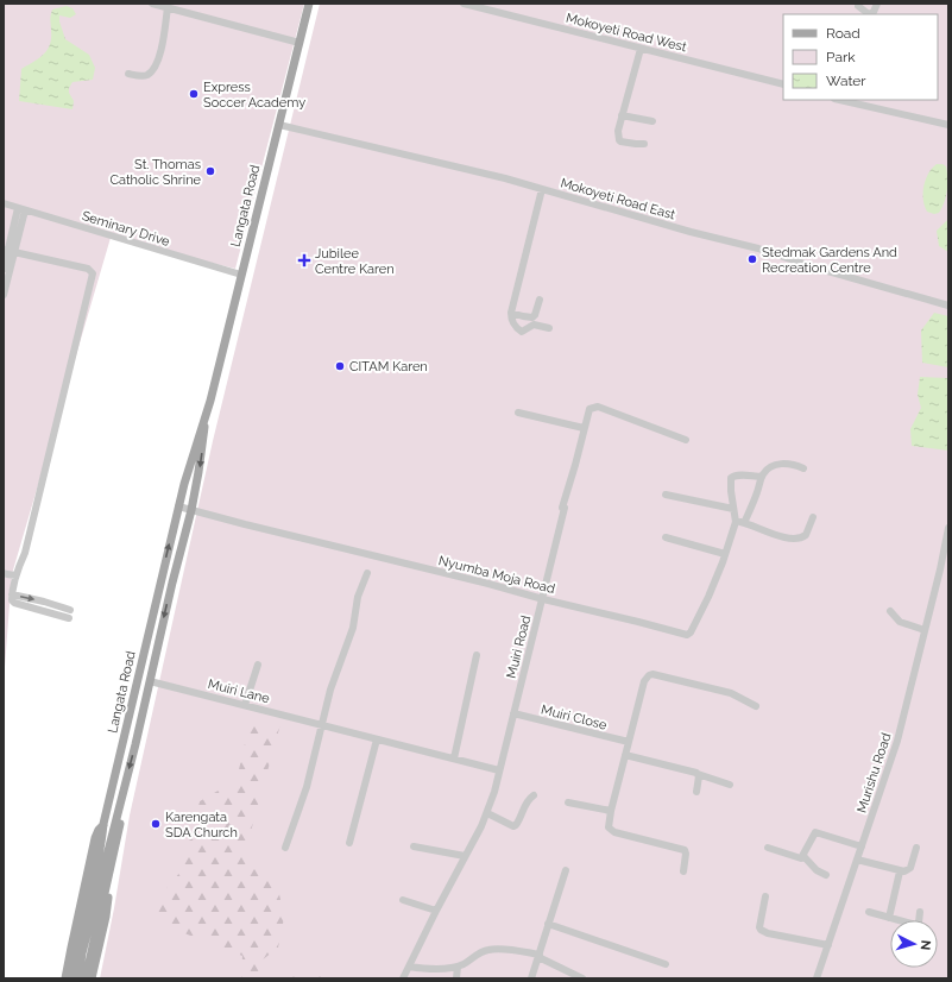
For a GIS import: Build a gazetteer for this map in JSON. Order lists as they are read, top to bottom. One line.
{"streets":{"main road":["Langata Road"],"street":["Mokoyeti Road West","Mokoyeti Road East","Seminary Drive","Nyumba Moja Road","Muiri Road","Muiri Lane","Muiri Close","Murishu Road"]},"crossings":[["Mokoyeti Road East","Langata Road"],["Langata Road","Seminary Drive"],["Langata Road","Nyumba Moja Road"],["Langata Road","Muiri Lane"],["Nyumba Moja Road","Muiri Road"],["Muiri Road","Muiri Lane"],["Muiri Road","Muiri Close"]],"places":{"other":["Express Soccer Academy","St. Thomas Catholic Shrine","Stedmak Gardens And Recreation Centre","CITAM Karen","Karengata SDA Church"],"health":["Jubilee Centre Karen"]},"legend":["Road","Park","Water"],"north":"right"}
